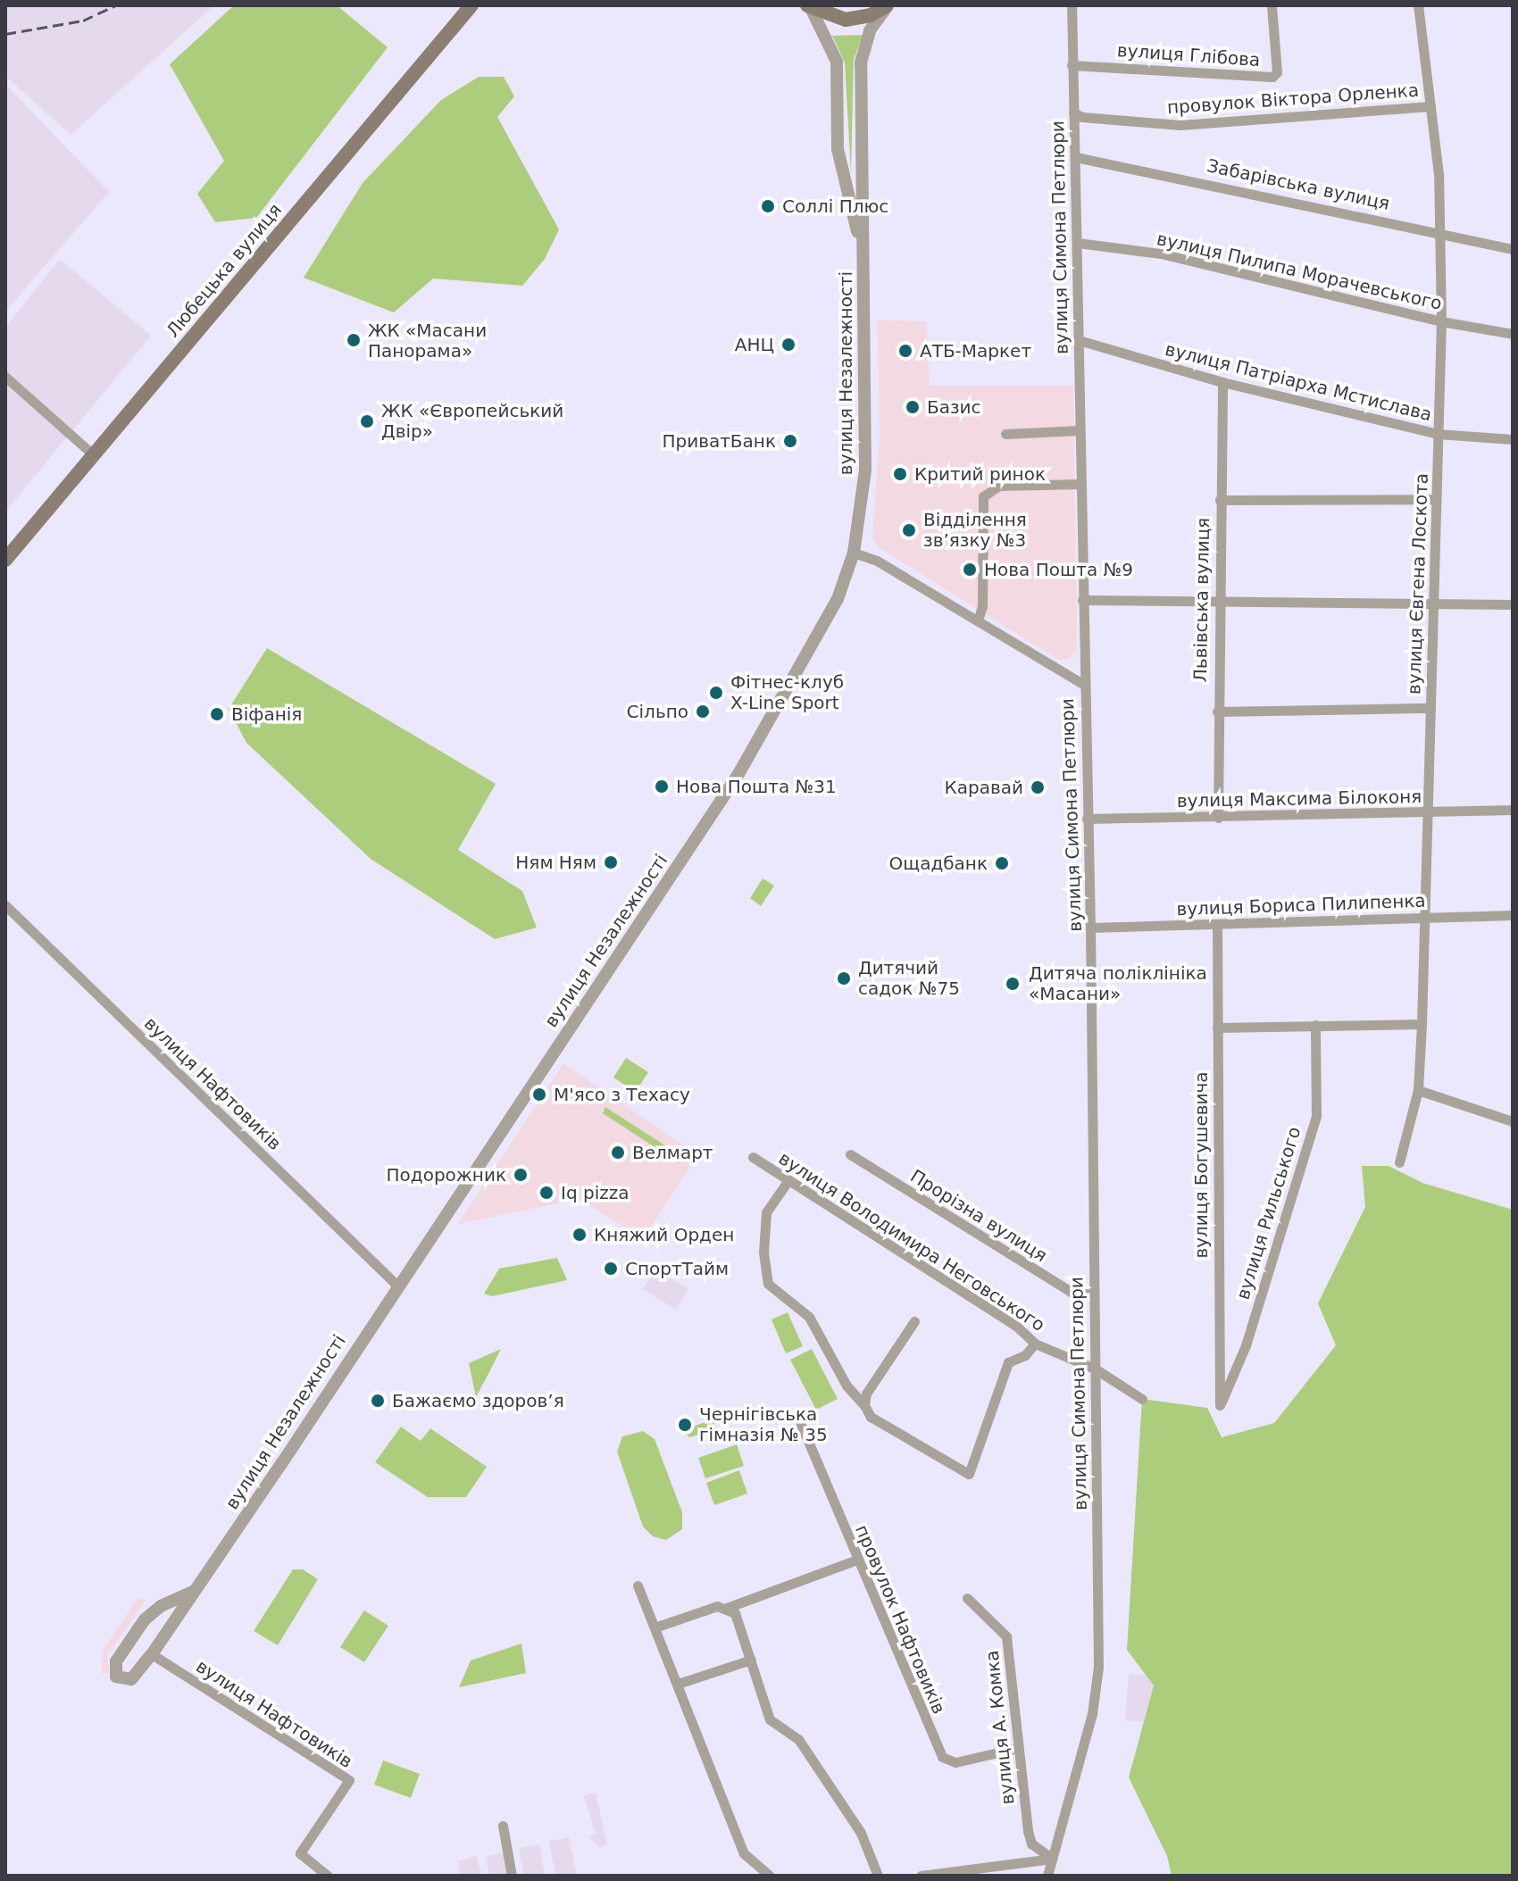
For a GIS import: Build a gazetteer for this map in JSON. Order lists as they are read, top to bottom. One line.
{"streets":{"main road":["Любецька вулиця","вулиця Незалежності"],"street":["вулиця Глібова","провулок Віктора Орленка","Забарівська вулиця","вулиця Симона Петлюри","вулиця Пилипа Морачевського","вулиця Патріарха Мстислава","вулиця Євгена Лоскота","Львівська вулиця","вулиця Максима Білоконя","вулиця Бориса Пилипенка","вулиця Нафтовиків","вулиця Богушевича","вулиця Рильського","Прорізна вулиця","вулиця Володимира Неговського","провулок Нафтовиків","вулиця А. Комка"]},"crossings":[["вулиця Глібова","вулиця Симона Петлюри"],["провулок Віктора Орленка","вулиця Симона Петлюри"],["провулок Віктора Орленка","вулиця Євгена Лоскота"],["Забарівська вулиця","вулиця Симона Петлюри"],["Забарівська вулиця","вулиця Євгена Лоскота"],["вулиця Симона Петлюри","вулиця Пилипа Морачевського"],["вулиця Симона Петлюри","вулиця Патріарха Мстислава"],["вулиця Симона Петлюри","вулиця Максима Білоконя"],["вулиця Симона Петлюри","вулиця Бориса Пилипенка"],["вулиця Симона Петлюри","Прорізна вулиця"],["вулиця Симона Петлюри","вулиця Володимира Неговського"],["вулиця Симона Петлюри","вулиця А. Комка"],["вулиця Пилипа Морачевського","вулиця Євгена Лоскота"],["вулиця Незалежності","вулиця Нафтовиків"],["вулиця Патріарха Мстислава","вулиця Євгена Лоскота"],["вулиця Патріарха Мстислава","Львівська вулиця"],["вулиця Євгена Лоскота","вулиця Максима Білоконя"],["вулиця Євгена Лоскота","вулиця Бориса Пилипенка"],["Львівська вулиця","вулиця Максима Білоконя"],["вулиця Бориса Пилипенка","вулиця Богушевича"],["вулиця Богушевича","вулиця Рильського"],["провулок Нафтовиків","вулиця А. Комка"]],"places":["Соллі Плюс","ЖК «Масани Панорама»","АНЦ","АТБ-Маркет","Базис","ЖК «Європейський Двір»","ПриватБанк","Критий ринок","Відділення зв’язку №3","Нова Пошта №9","Фітнес-клуб X-Line Sport","Сільпо","Віфанія","Нова Пошта №31","Каравай","Ням Ням","Ощадбанк","Дитячий садок №75","Дитяча поліклініка «Масани»","М'ясо з Техасу","Велмарт","Подорожник","Iq pizza","Княжий Орден","СпортТайм","Бажаємо здоров’я","Чернігівська гімназія № 35"]}
